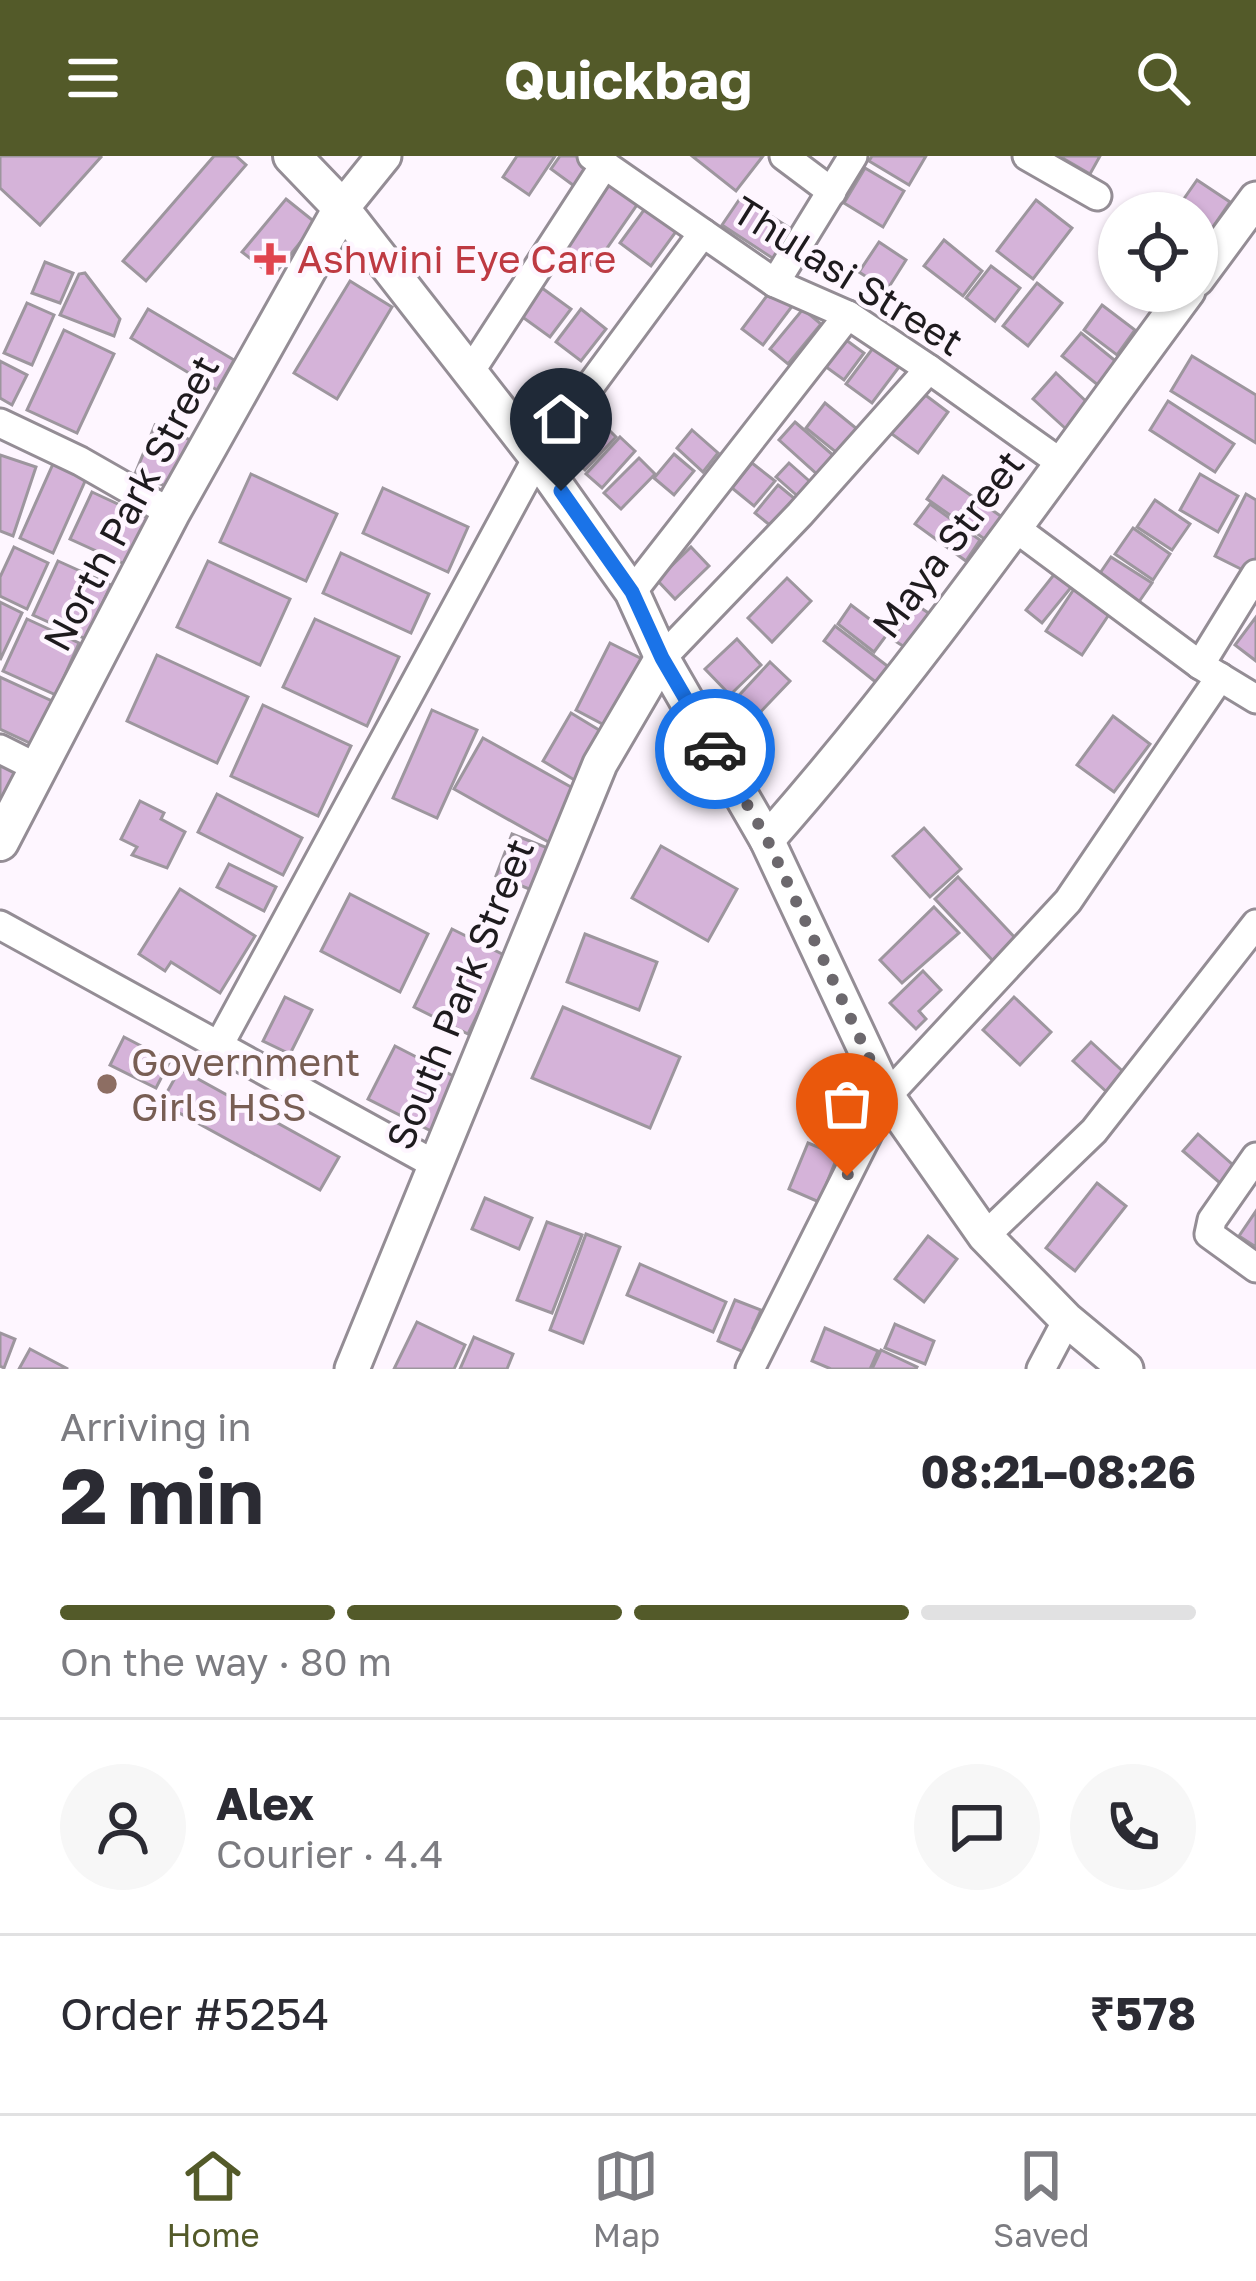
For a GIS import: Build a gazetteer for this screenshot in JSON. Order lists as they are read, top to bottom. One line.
{"streets":{"main road":["North Park Street"],"street":["Thulasi Street","Maya Street","South Park Street"]},"crossings":[["Thulasi Street","Maya Street"]],"places":{"health":["Ashwini Eye Care"],"other":["Government Girls HSS"]},"page":{"header":"Quickbag","heading":["2 min","Arriving in","08:21–08:26"],"panel":["Alex","Courier · 4.4","Order #5254","₹578"],"bar":"On the way · 80 m","tabs":["Home","Map","Saved"]}}
